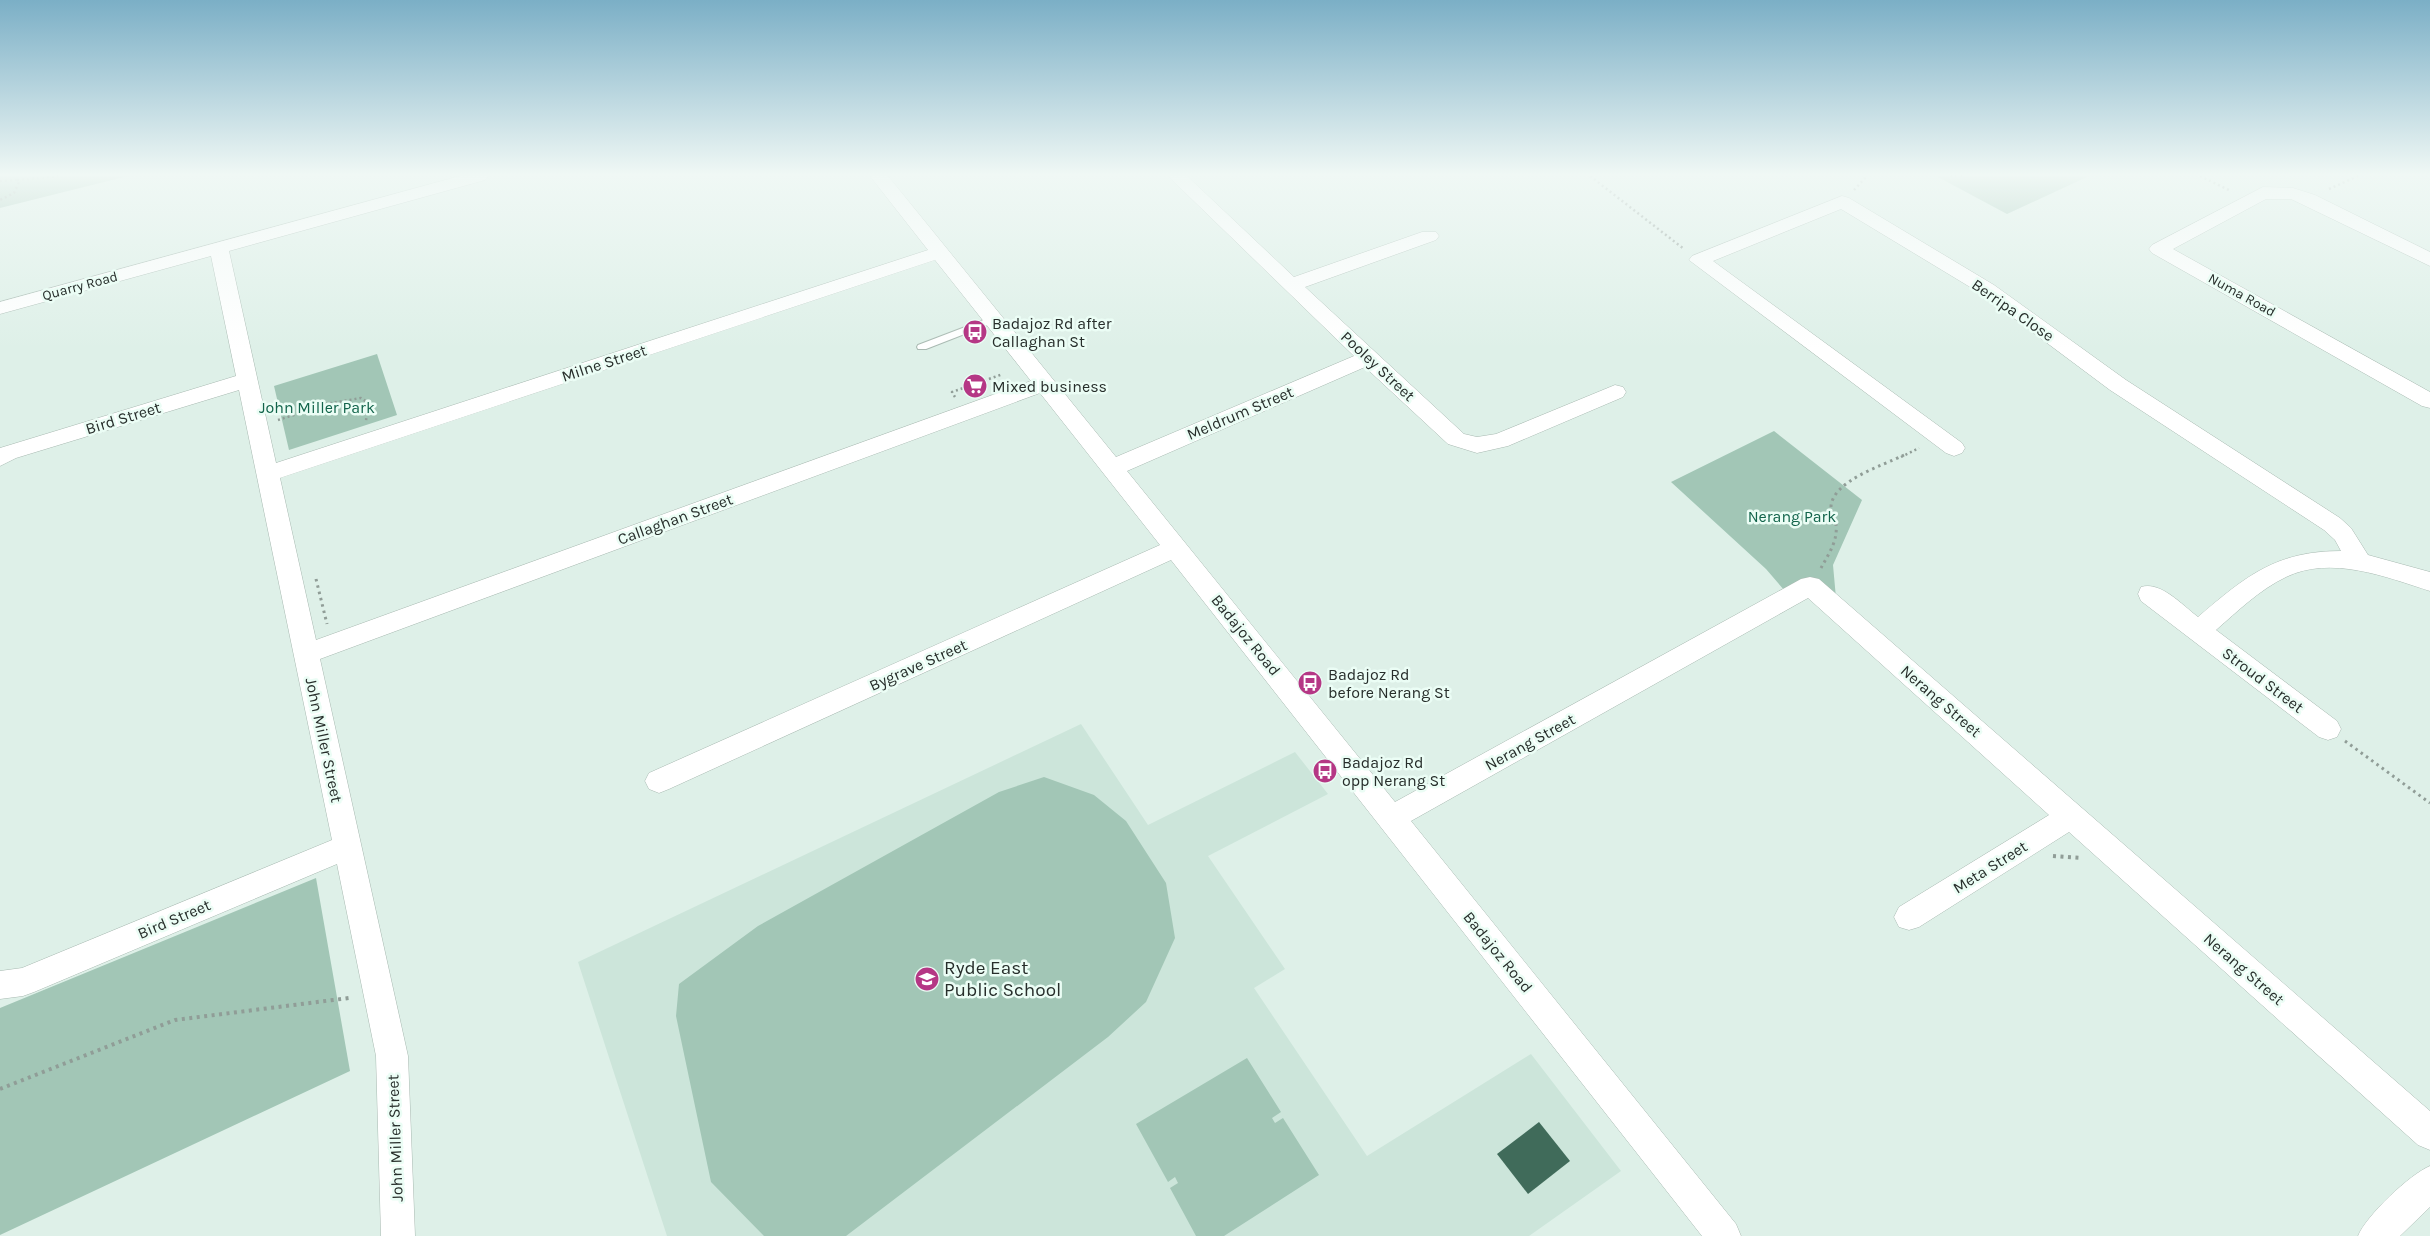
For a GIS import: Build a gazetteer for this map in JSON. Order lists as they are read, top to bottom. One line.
{"streets":{"street":["Quarry Road","Numa Road","Berripa Close","Milne Street","Pooley Street","Meldrum Street","Bird Street","Callaghan Street","Badajoz Road","Bygrave Street","Stroud Street","Nerang Street","John Miller Street","Meta Street"]},"crossings":[["Quarry Road","John Miller Street"],["Milne Street","Badajoz Road"],["Milne Street","John Miller Street"],["Pooley Street","Meldrum Street"],["Meldrum Street","Badajoz Road"],["Bird Street","John Miller Street"],["Callaghan Street","Badajoz Road"],["Callaghan Street","John Miller Street"],["Badajoz Road","Bygrave Street"],["Badajoz Road","Nerang Street"],["Nerang Street","Meta Street"]],"parks":["John Miller Park","Nerang Park"],"places":{"bus stop":["Badajoz Rd after Callaghan St","Badajoz Rd before Nerang St","Badajoz Rd opp Nerang St"],"supermarket":["Mixed business"],"school or university":["Ryde East Public School"]}}
